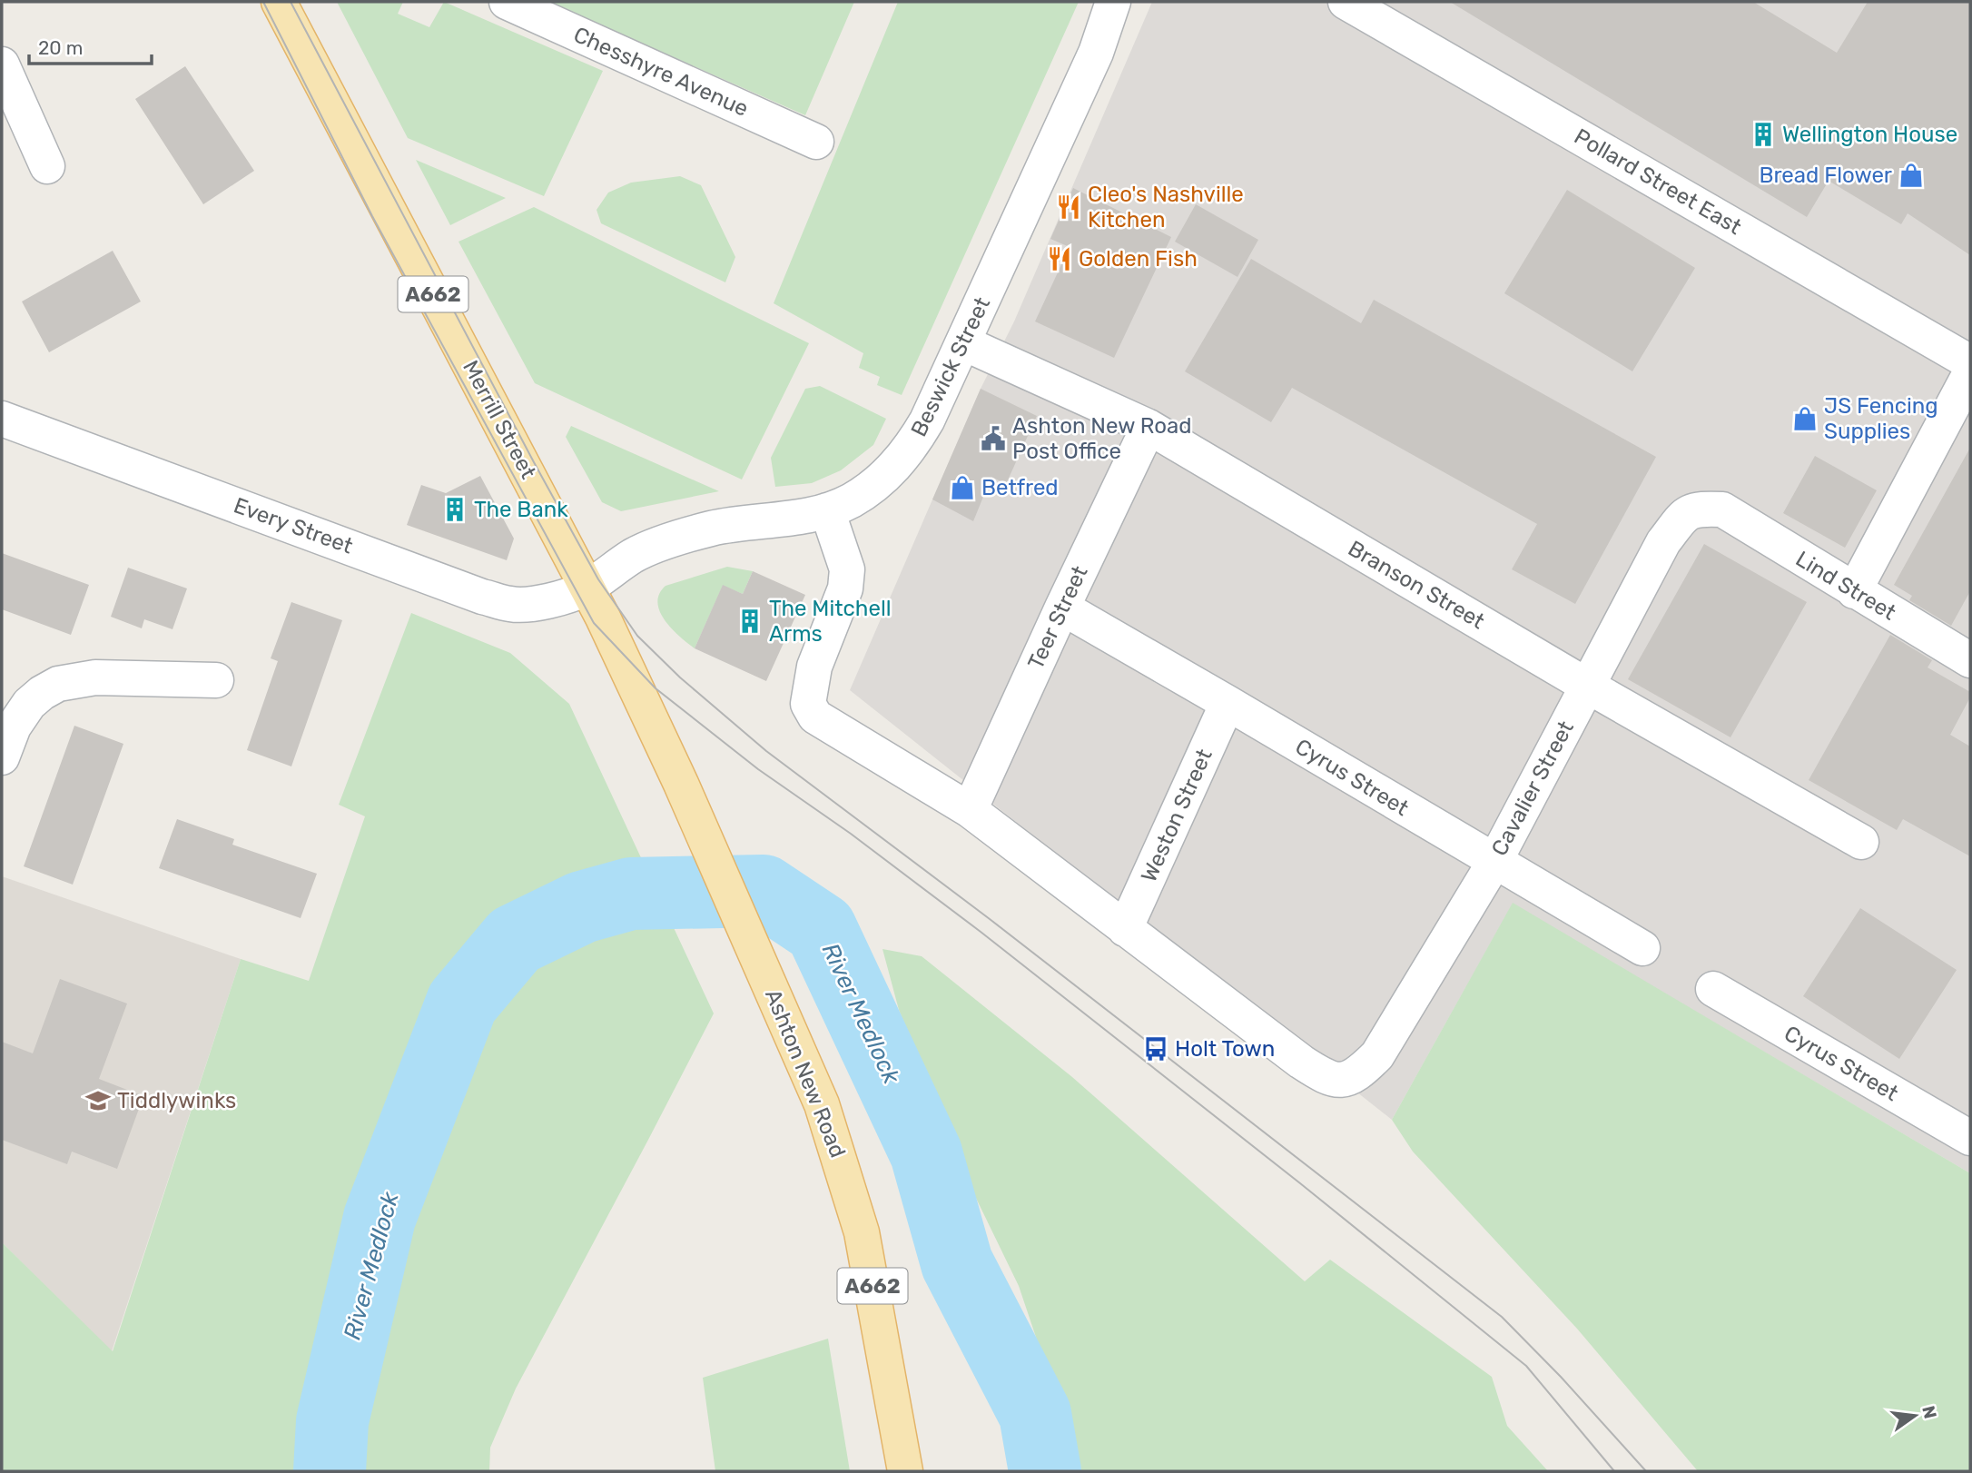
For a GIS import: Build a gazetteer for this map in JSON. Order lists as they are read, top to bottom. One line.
{"streets":{"main road":["A662","Merrill Street","Ashton New Road"],"street":["Chesshyre Avenue","Pollard Street East","Beswick Street","Every Street","Branson Street","Lind Street","Teer Street","Cyrus Street","Cavalier Street","Weston Street"]},"crossings":[["Beswick Street","Merrill Street"],["Beswick Street","Every Street"],["Beswick Street","Branson Street"],["Merrill Street","Every Street"],["Merrill Street","Ashton New Road"],["Branson Street","Teer Street"],["Branson Street","Cavalier Street"],["Lind Street","Cavalier Street"],["Teer Street","Cyrus Street"],["Cyrus Street","Cavalier Street"],["Cyrus Street","Weston Street"],["Cavalier Street","Weston Street"]],"water":["River Medlock"],"places":{"building":["Wellington House","The Bank","The Mitchell Arms"],"shop":["Bread Flower","JS Fencing Supplies","Betfred"],"restaurant":["Cleo's Nashville Kitchen","Golden Fish"],"public building":["Ashton New Road Post Office"],"bus stop":["Holt Town"],"school or university":["Tiddlywinks"]},"scale_bar":"20 m","north":"right"}
